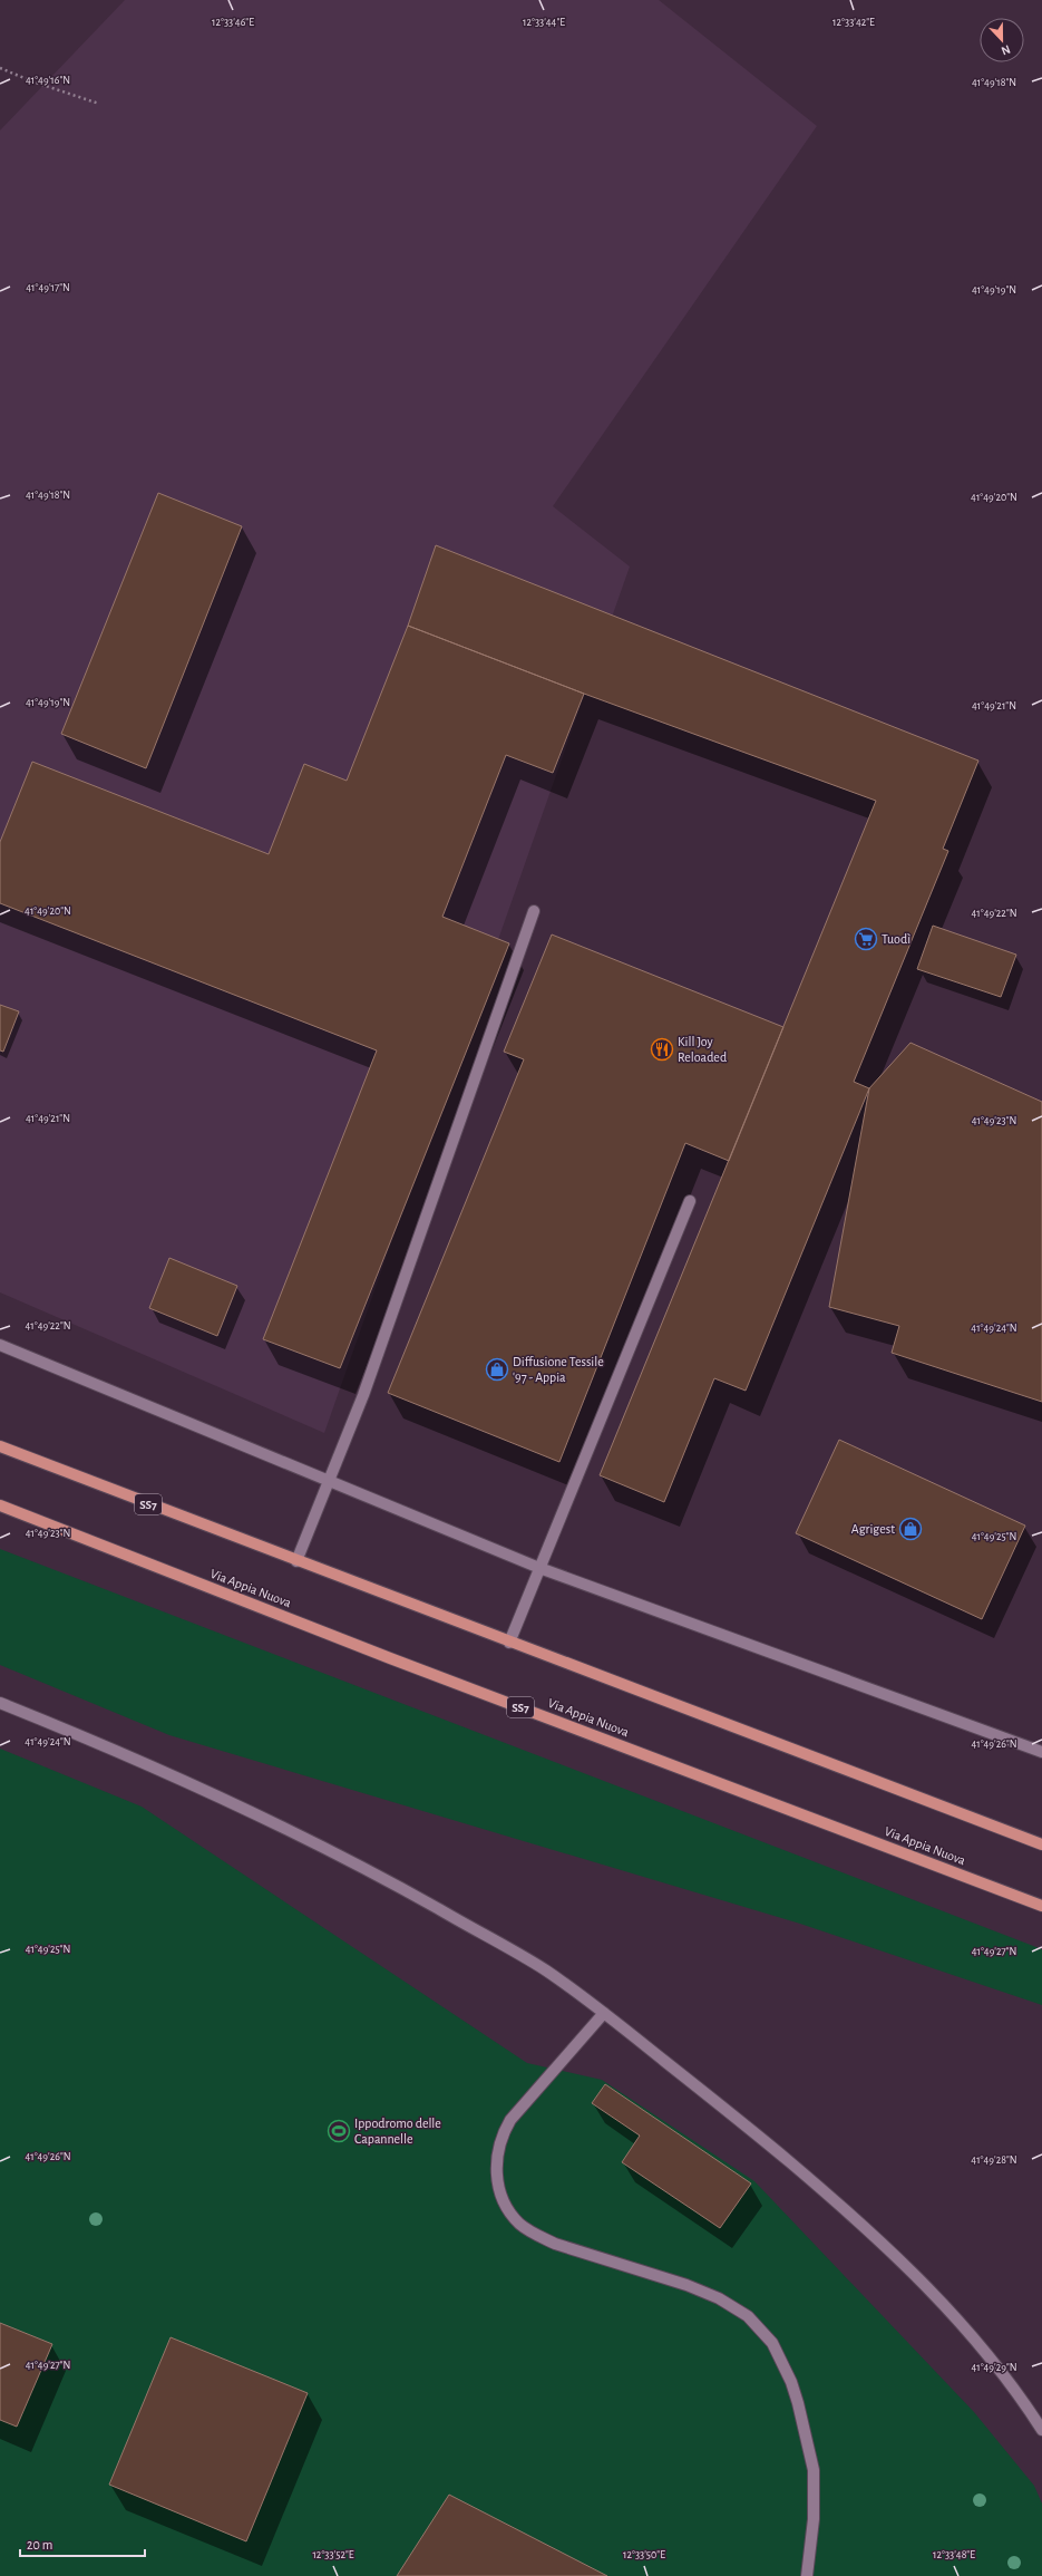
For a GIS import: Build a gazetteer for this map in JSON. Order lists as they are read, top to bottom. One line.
{"streets":{"main road":["SS7","Via Appia Nuova"]},"places":{"supermarket":["Tuodì"],"restaurant":["Kill Joy Reloaded"],"shop":["Diffusione Tessile '97 - Appia","Agrigest"],"sports":["Ippodromo delle Capannelle"]},"scale_bar":"20 m","north":"bottom","coordinates":["12°33'46\"E","12°33'44\"E","12°33'42\"E","41°49'16\"N","41°49'18\"N","41°49'17\"N","41°49'19\"N","41°49'20\"N","41°49'21\"N","41°49'22\"N","41°49'23\"N","41°49'24\"N","41°49'25\"N","41°49'26\"N","41°49'27\"N","41°49'28\"N","41°49'29\"N","12°33'52\"E","12°33'50\"E","12°33'48\"E"]}
